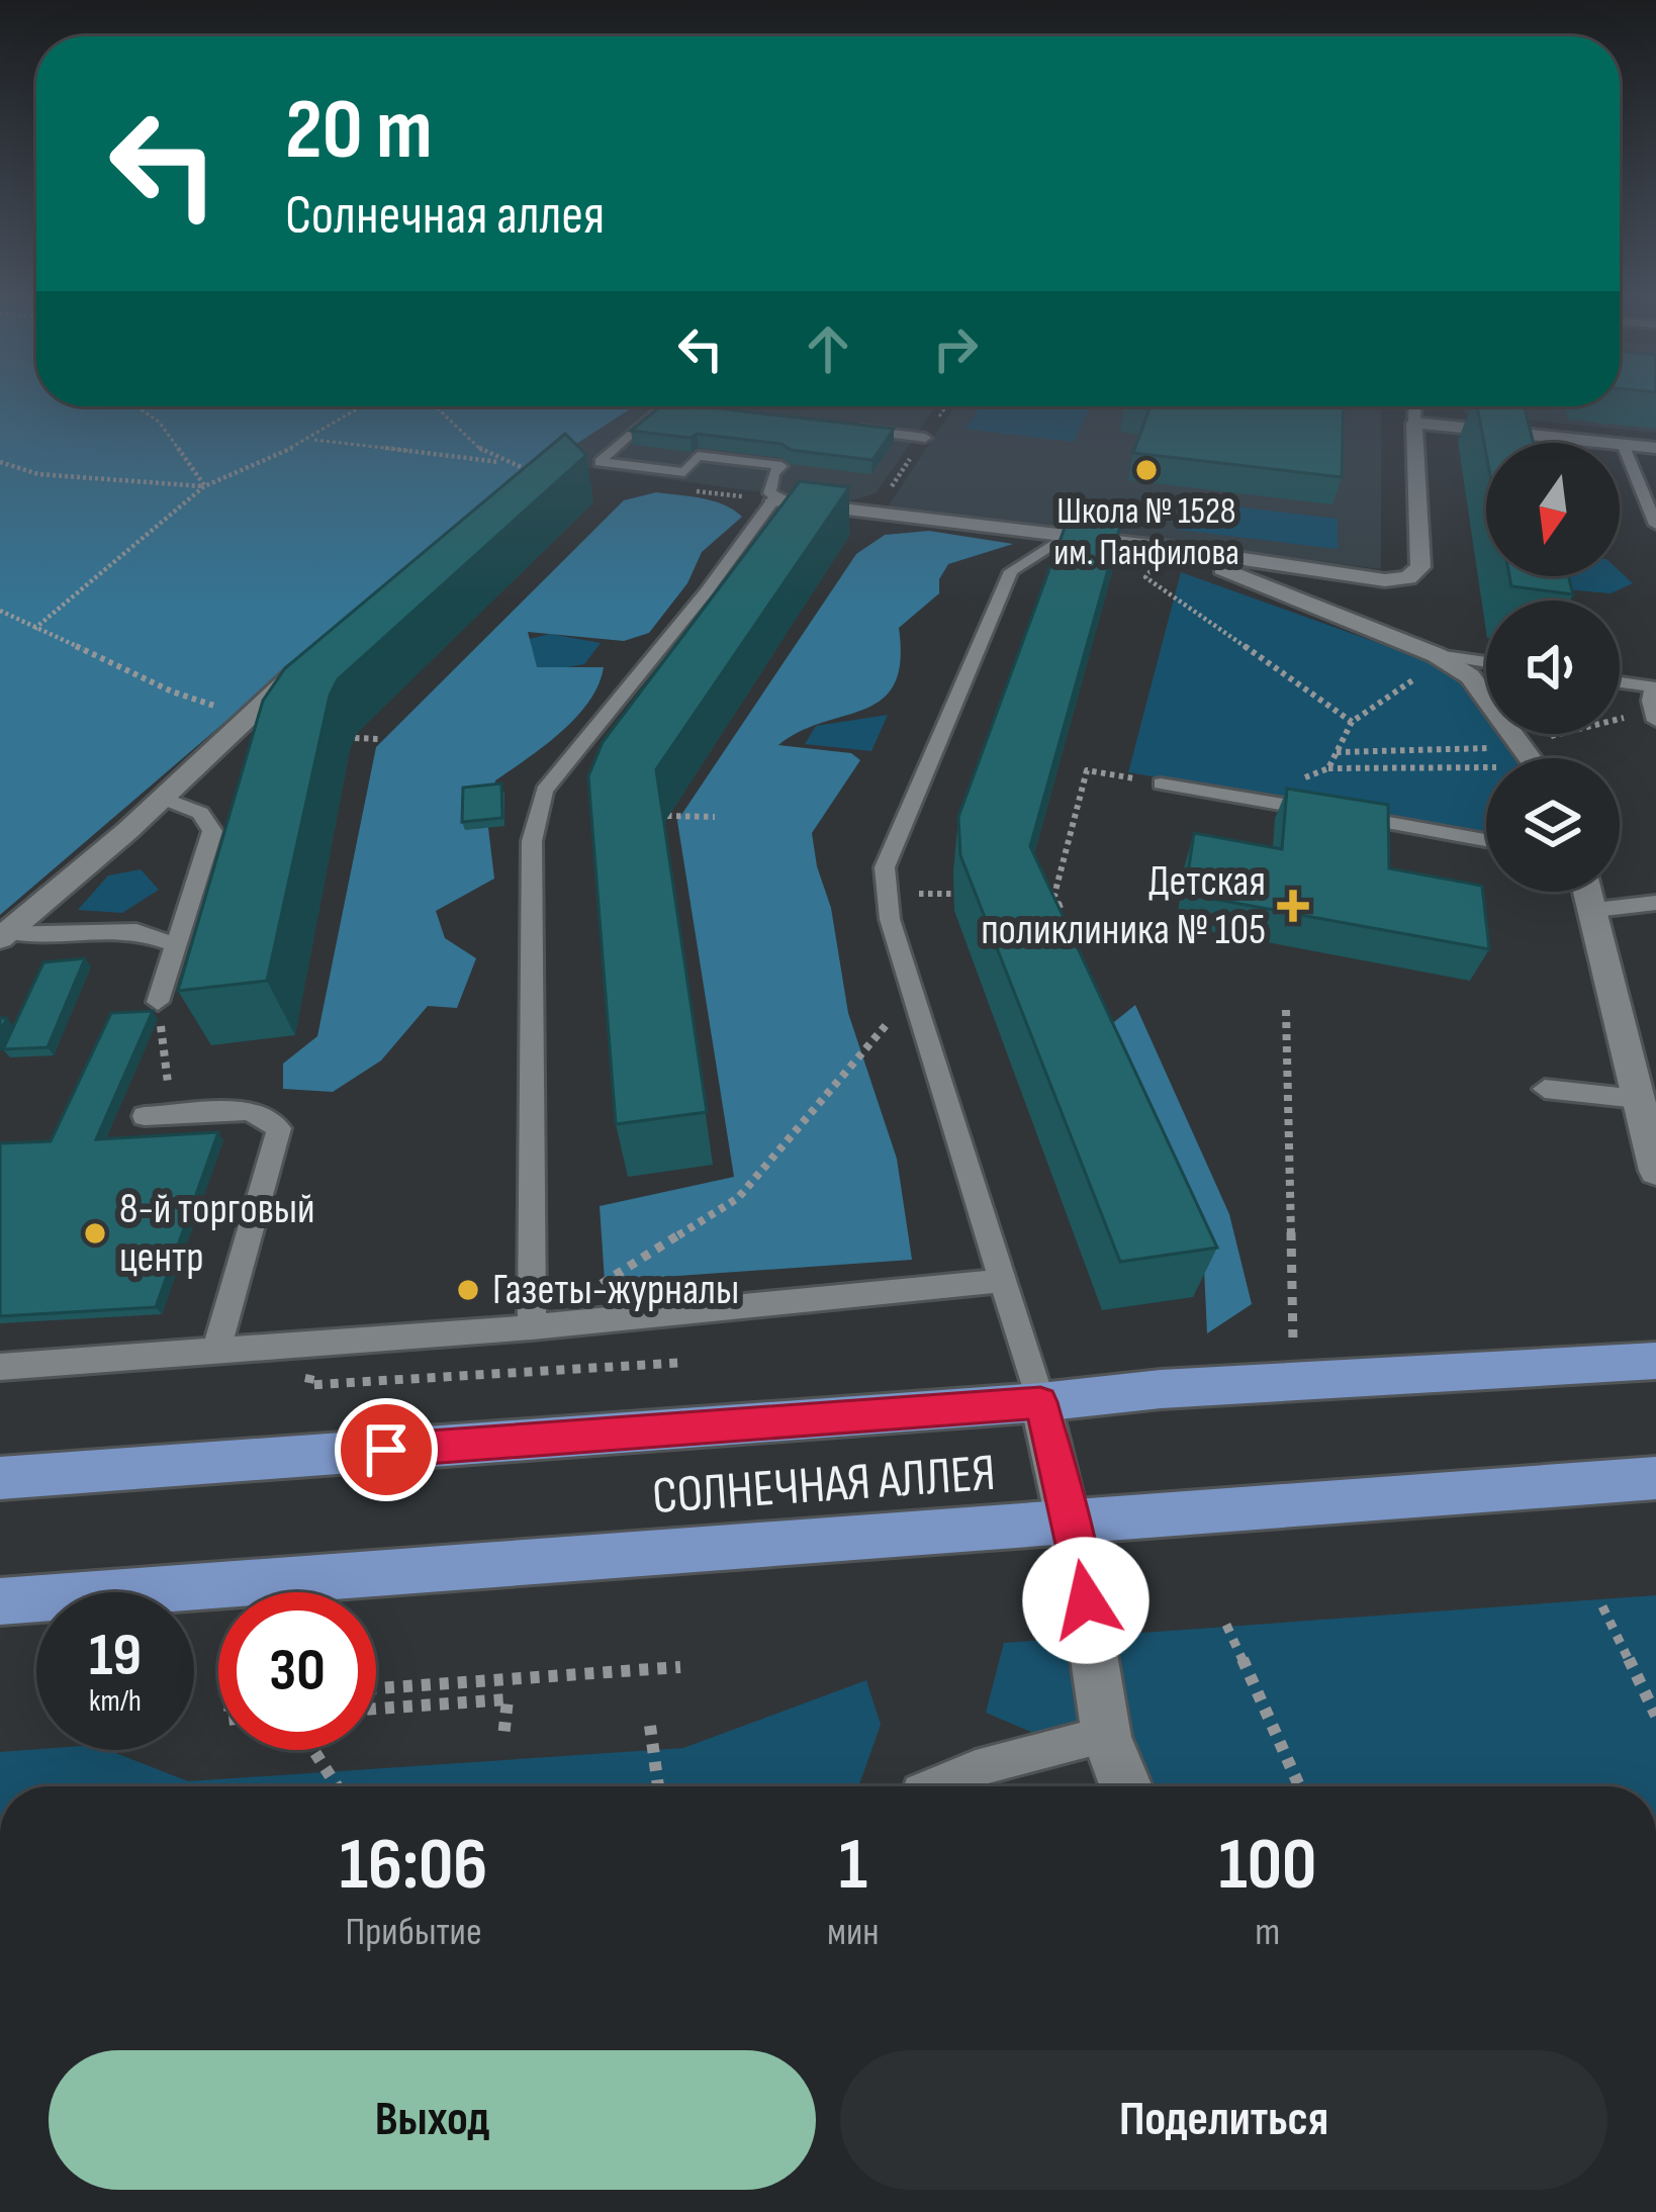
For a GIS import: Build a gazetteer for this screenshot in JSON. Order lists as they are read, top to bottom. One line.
{"streets":{"main road":["СОЛНЕЧНАЯ АЛЛЕЯ"]},"places":{"other":["Школа № 1528 им. Панфилова","8-й торговый центр","Газеты-журналы"],"health":["Детская поликлиника № 105"]},"north":"bottom","page":{"turn":["20 m","Солнечная аллея"],"speed":"19 km/h","limit":"30","eta":["16:06","Прибытие","1","мин","100","m"],"buttons":["Выход","Поделиться"]}}
